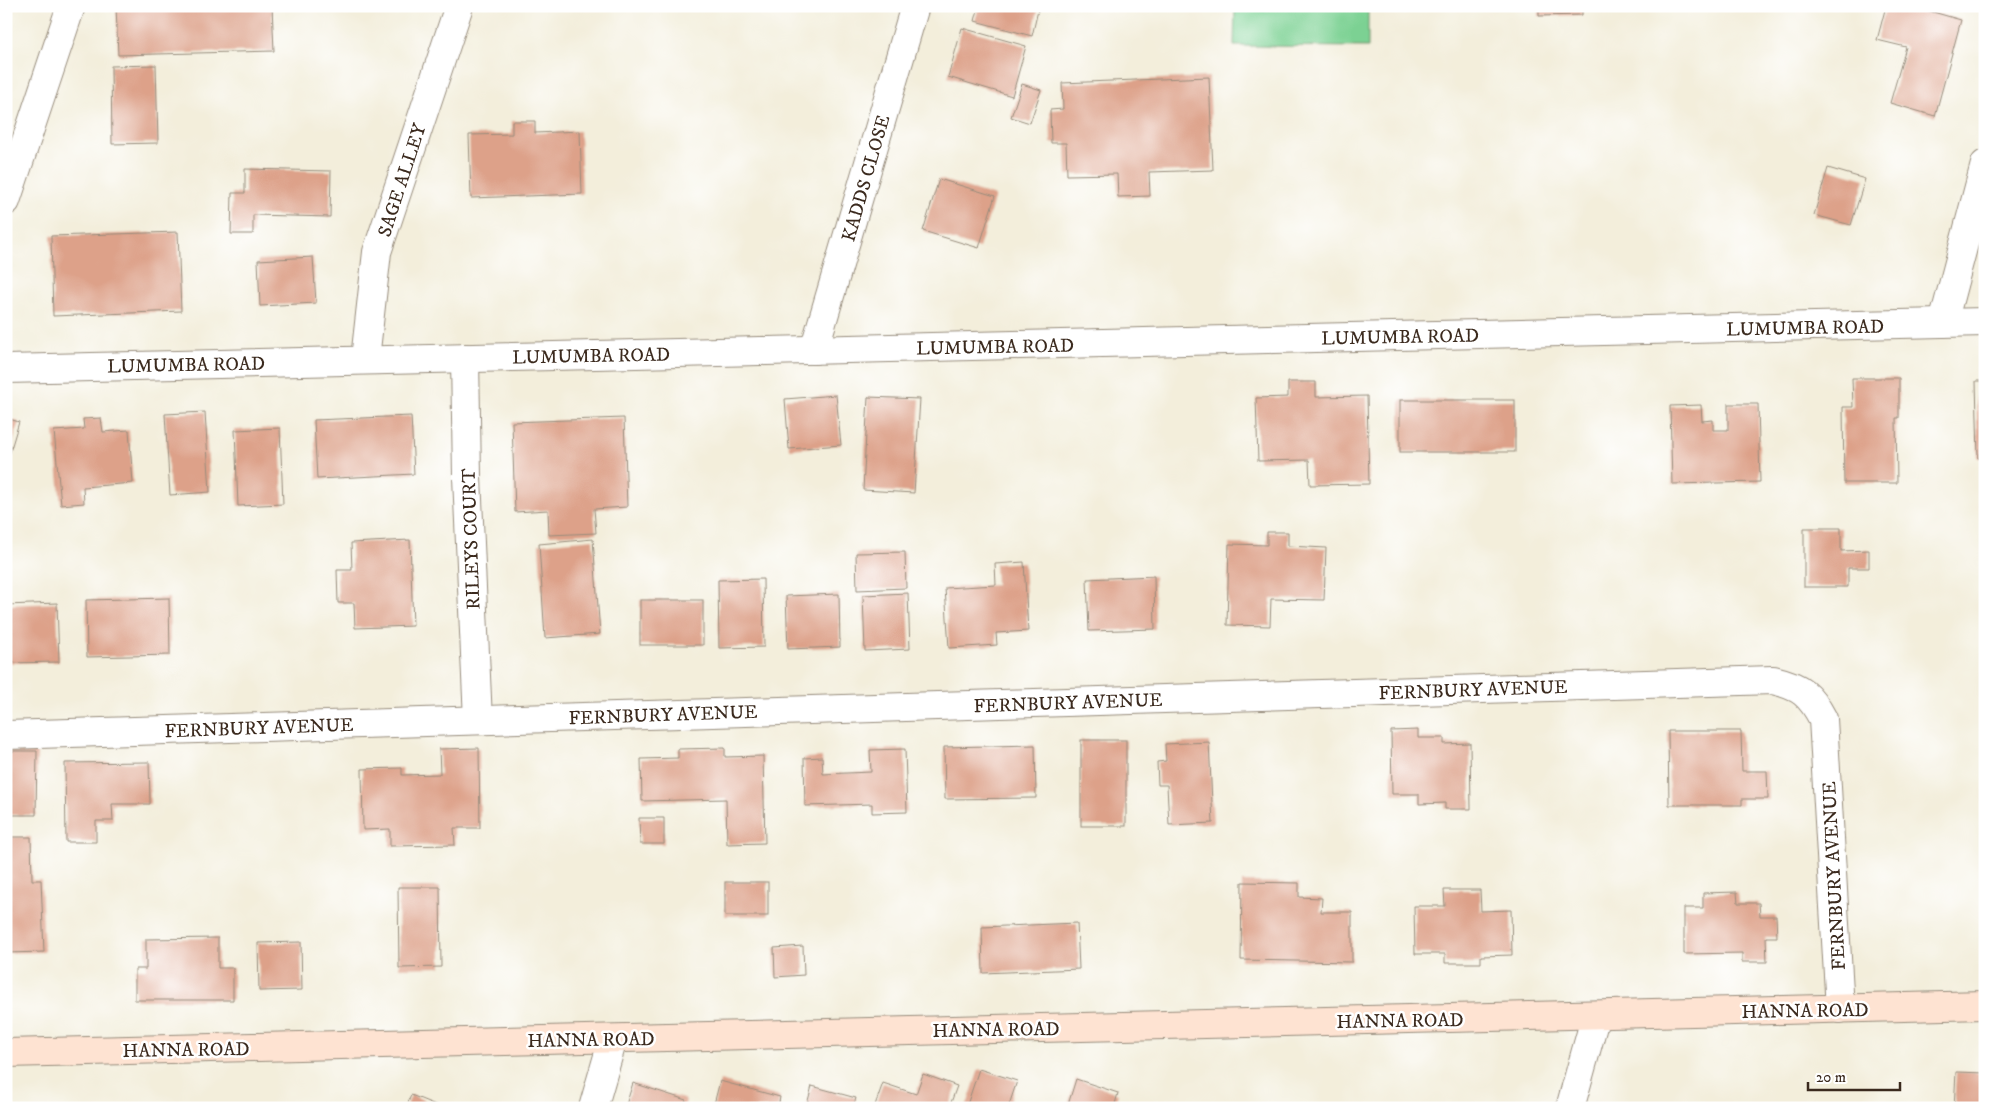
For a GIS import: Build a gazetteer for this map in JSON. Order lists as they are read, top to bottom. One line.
{"streets":{"street":["KADDS CLOSE","SAGE ALLEY","LUMUMBA ROAD","RILEYS COURT","FERNBURY AVENUE","HANNA ROAD"]},"crossings":[["KADDS CLOSE","LUMUMBA ROAD"],["SAGE ALLEY","LUMUMBA ROAD"],["LUMUMBA ROAD","RILEYS COURT"],["RILEYS COURT","FERNBURY AVENUE"],["FERNBURY AVENUE","HANNA ROAD"]],"scale_bar":"20 m"}
